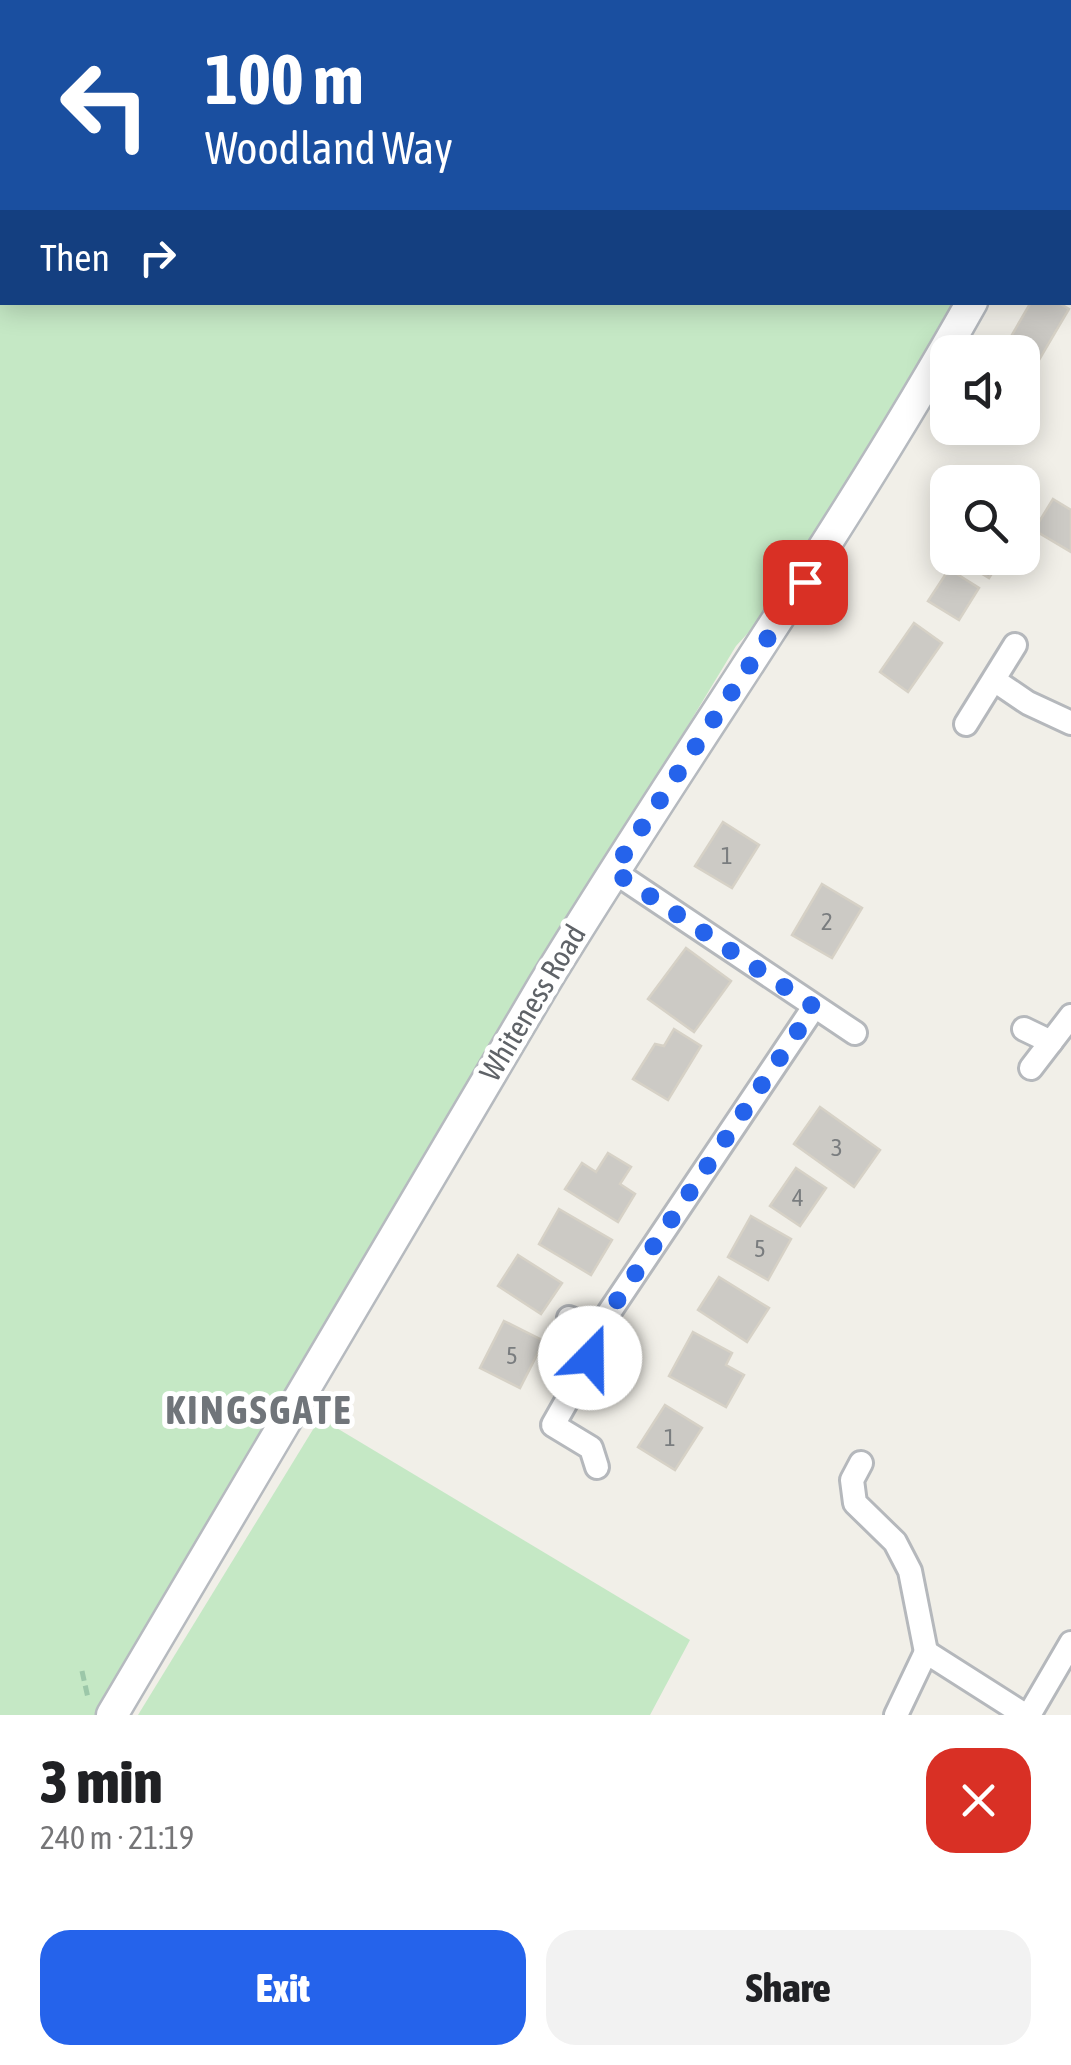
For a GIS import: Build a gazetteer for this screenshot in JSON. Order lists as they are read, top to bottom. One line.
{"streets":{"main road":["Whiteness Road"]},"districts":["KINGSGATE"],"house_numbers":["1","2","3","4","5","5","1"],"page":{"turn":["100 m","Woodland Way"],"then":"Then","heading":["3 min","240 m · 21:19"],"buttons":["Exit","Share"]}}
